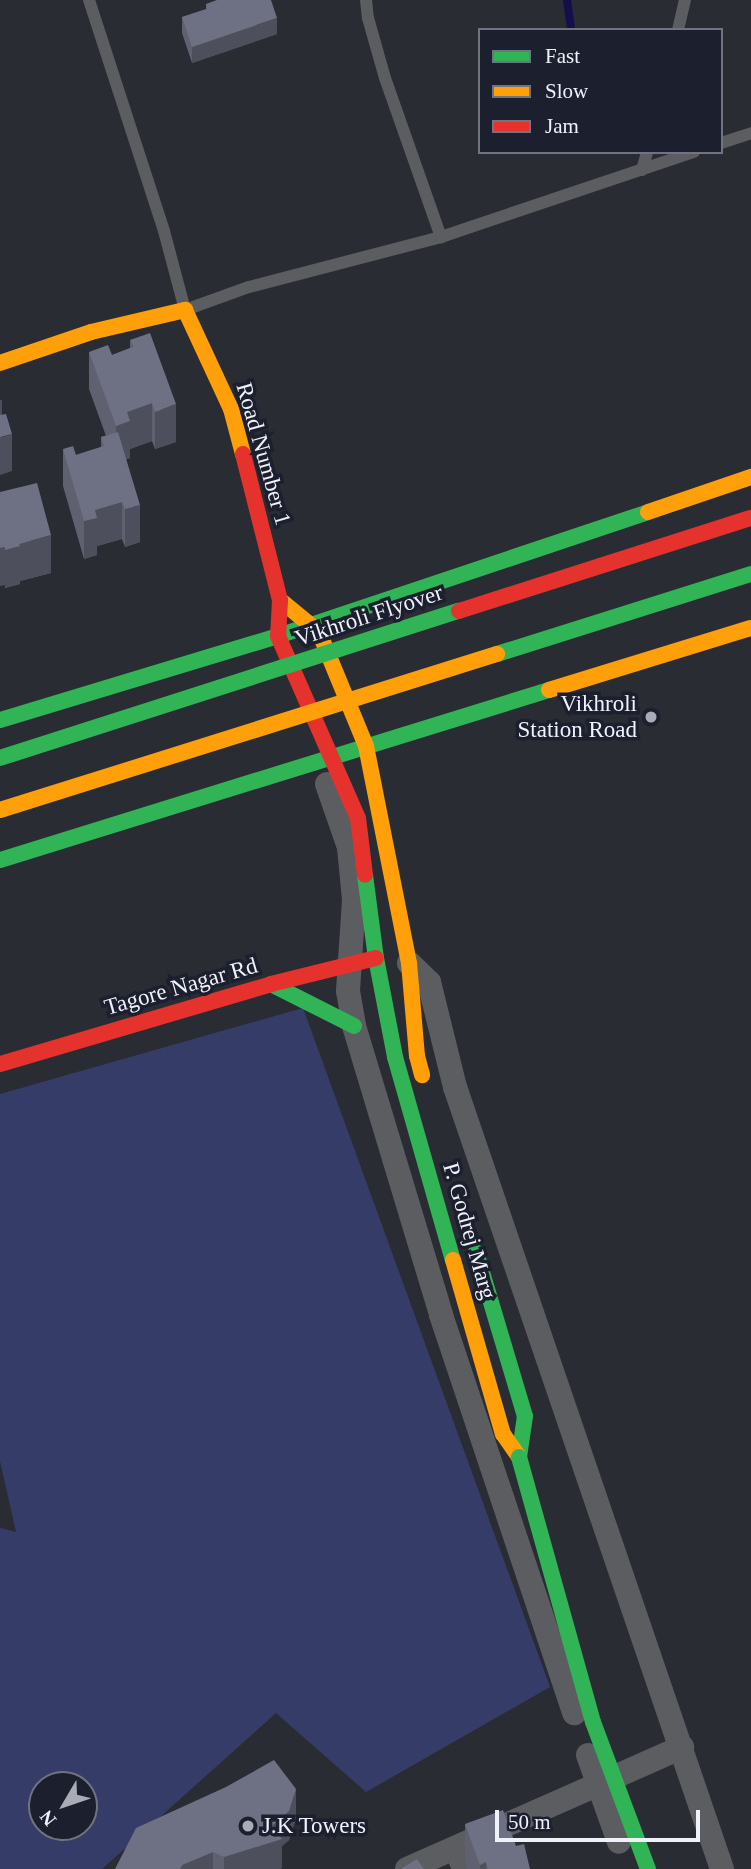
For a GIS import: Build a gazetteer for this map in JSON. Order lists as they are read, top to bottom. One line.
{"streets":{"main road":["Road Number 1","Vikhroli Flyover","Tagore Nagar Rd","P. Godrej Marg"]},"crossings":[["Tagore Nagar Rd","P. Godrej Marg"]],"places":["Vikhroli Station Road","J.K Towers"],"legend":["Fast","Slow","Jam"],"scale_bar":"50 m","north":"bottom left"}
